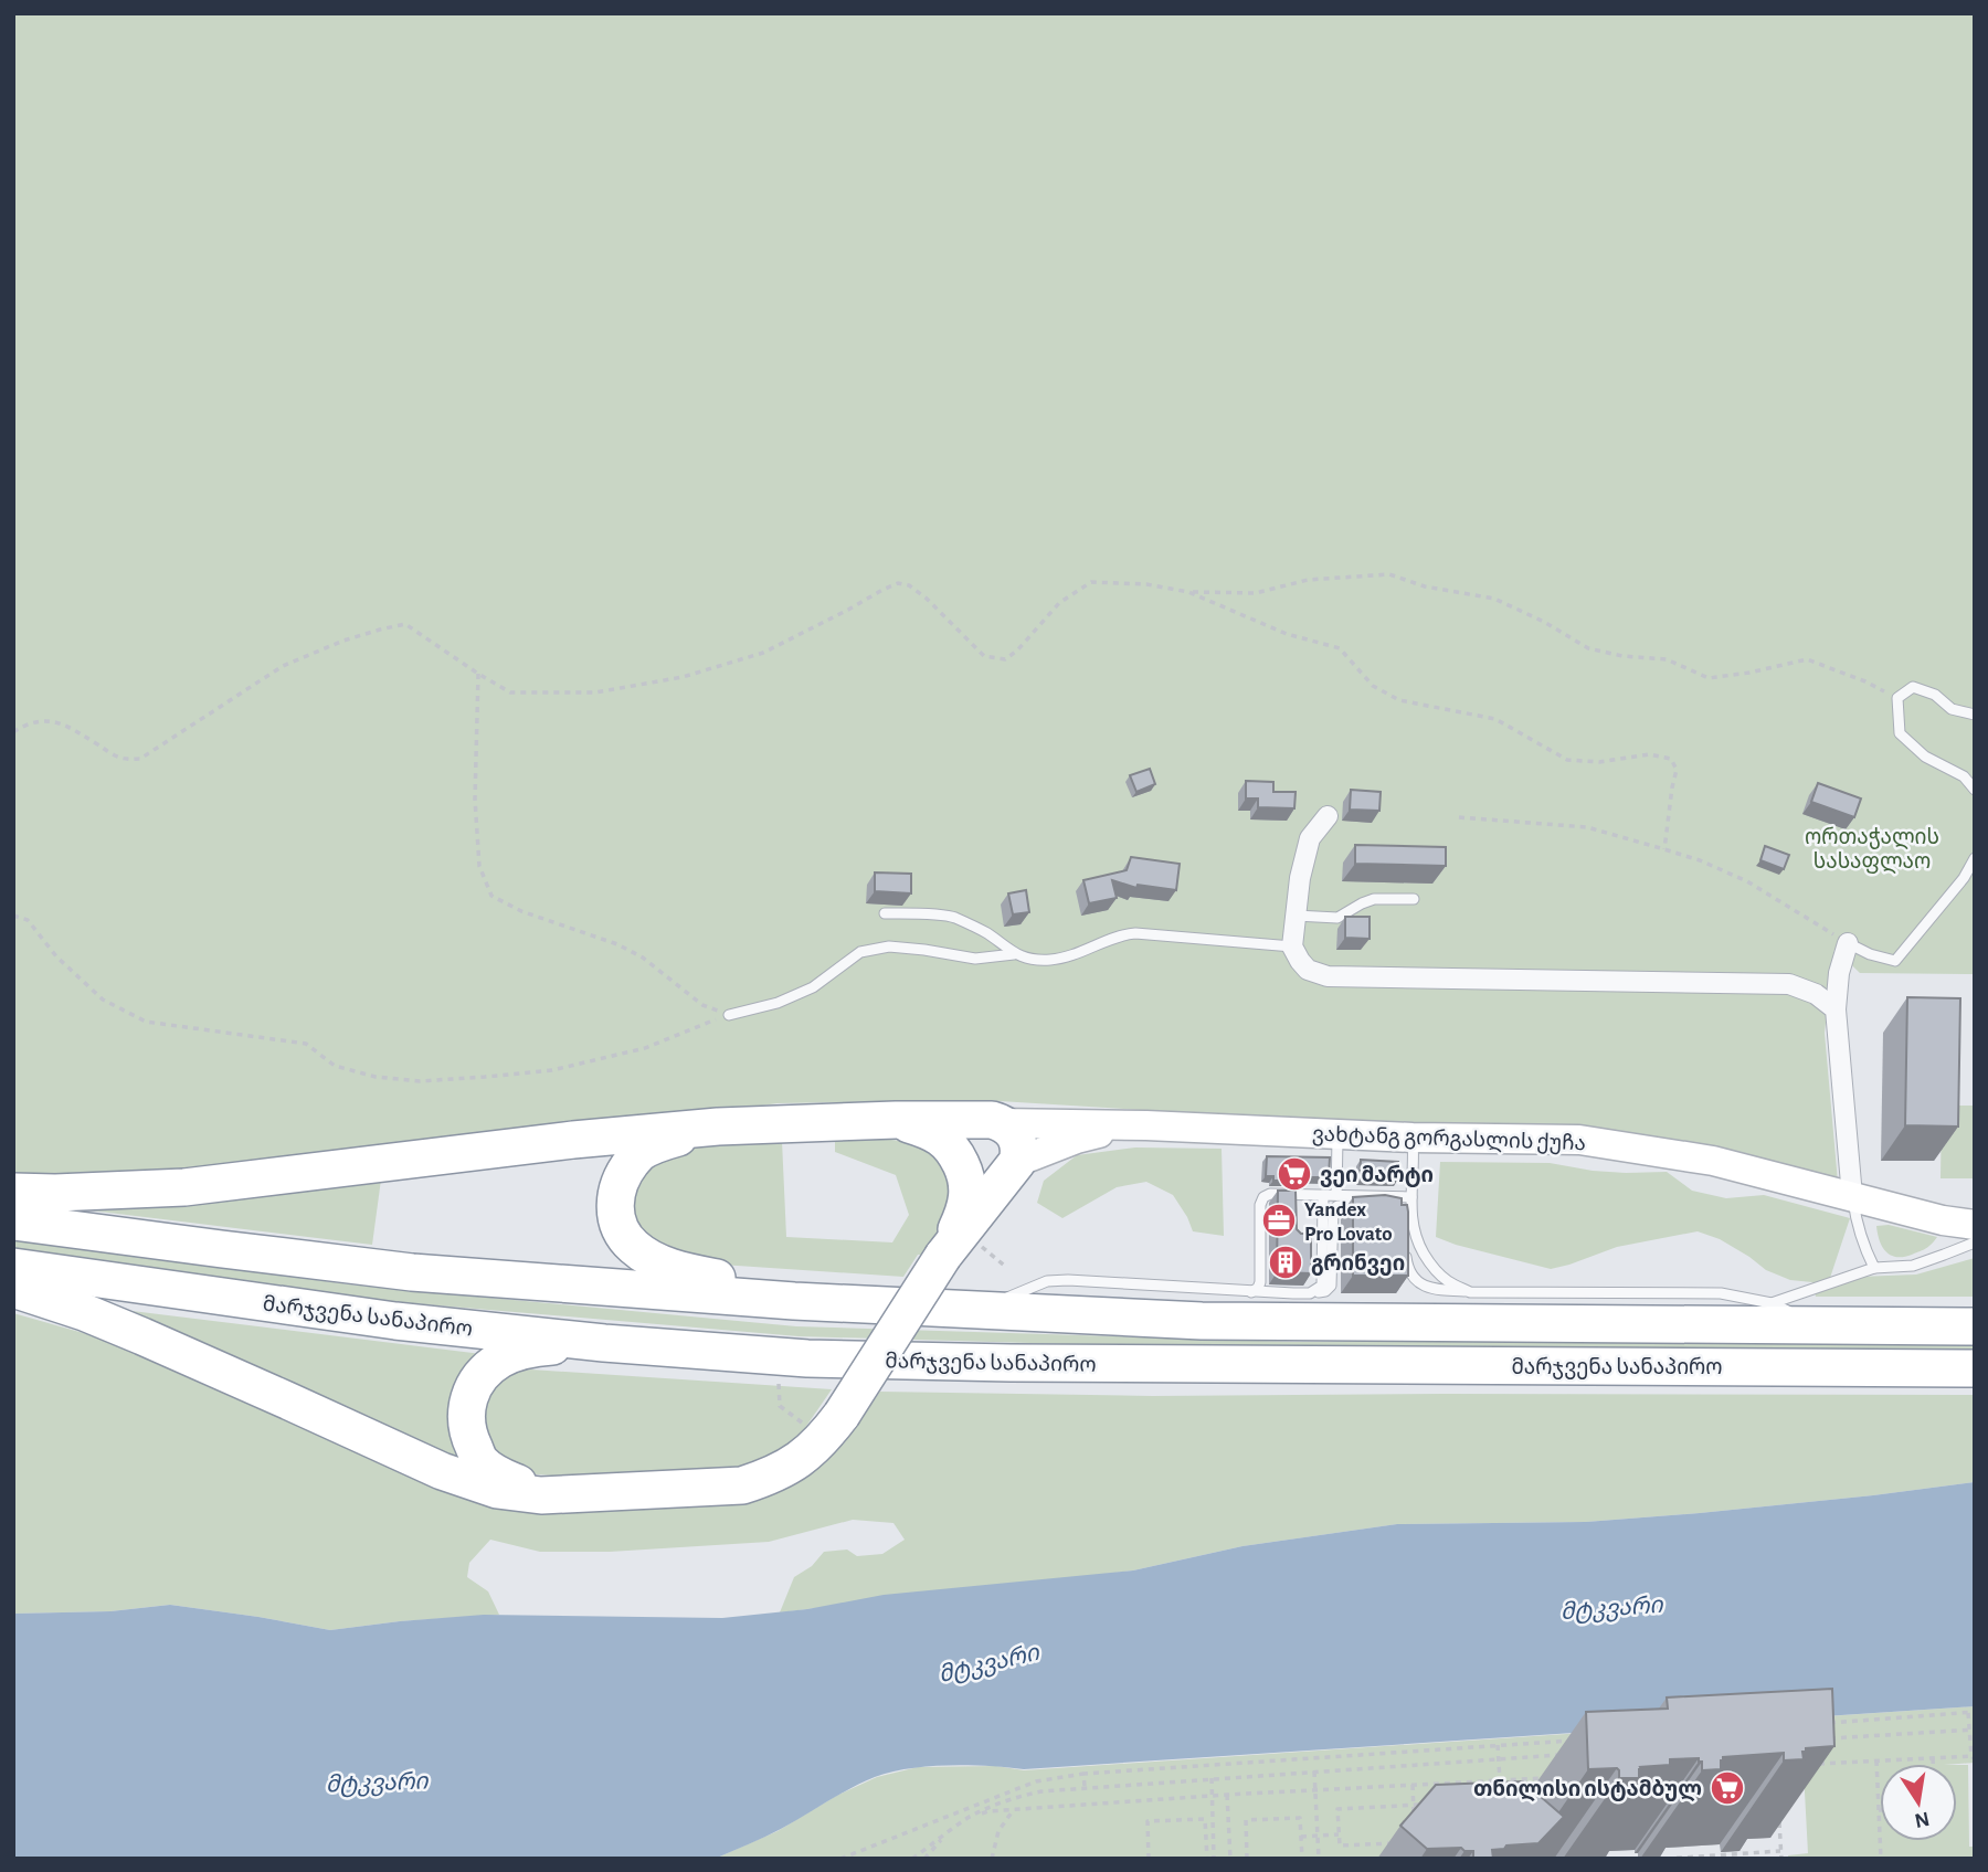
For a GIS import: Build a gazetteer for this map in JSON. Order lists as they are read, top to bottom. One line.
{"streets":{"highway":["მარჯვენა სანაპირო"],"street":["ვახტანგ გორგასლის ქუჩა"]},"water":["მტკვარი"],"parks":["ორთაჭალის სასაფლაო"],"places":{"supermarket":["ვეი მარტი","თნილისი ისტამბულ"],"office":["Yandex Pro Lovato"],"building":["გრინვეი"]},"north":"bottom"}
